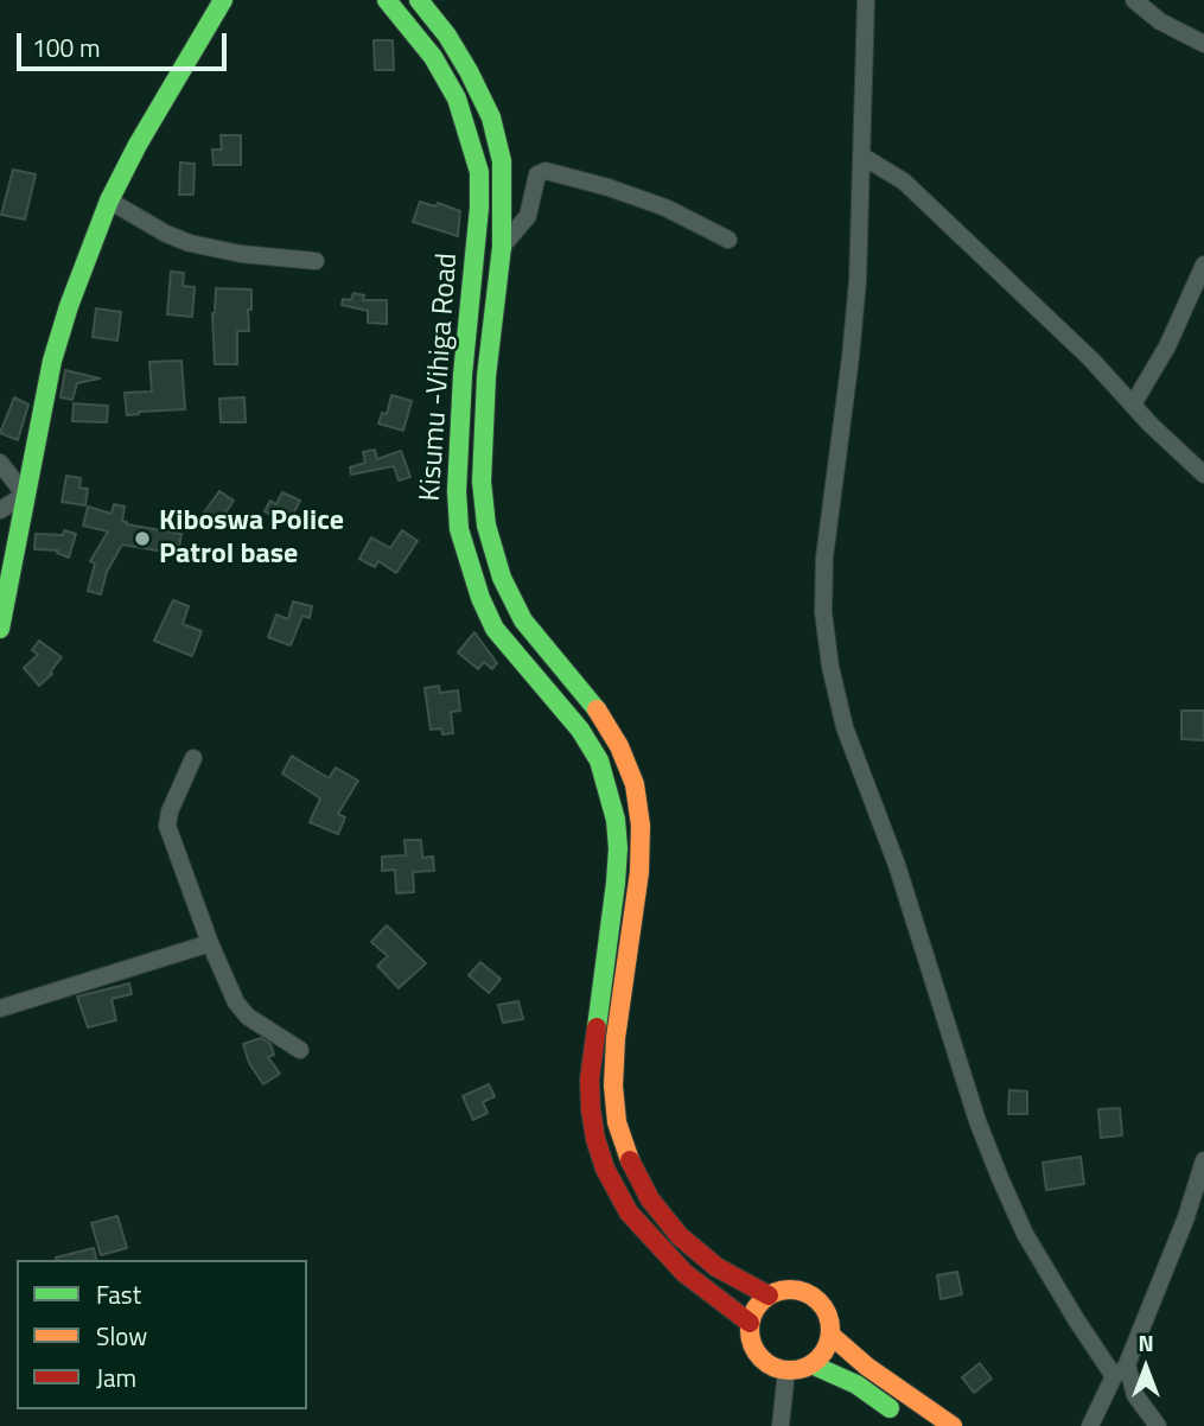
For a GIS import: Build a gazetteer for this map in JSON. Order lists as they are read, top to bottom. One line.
{"streets":{"main road":["Kisumu -Vihiga Road"]},"places":["Kiboswa Police Patrol base"],"legend":["Fast","Slow","Jam"],"scale_bar":"100 m","north":"top"}
